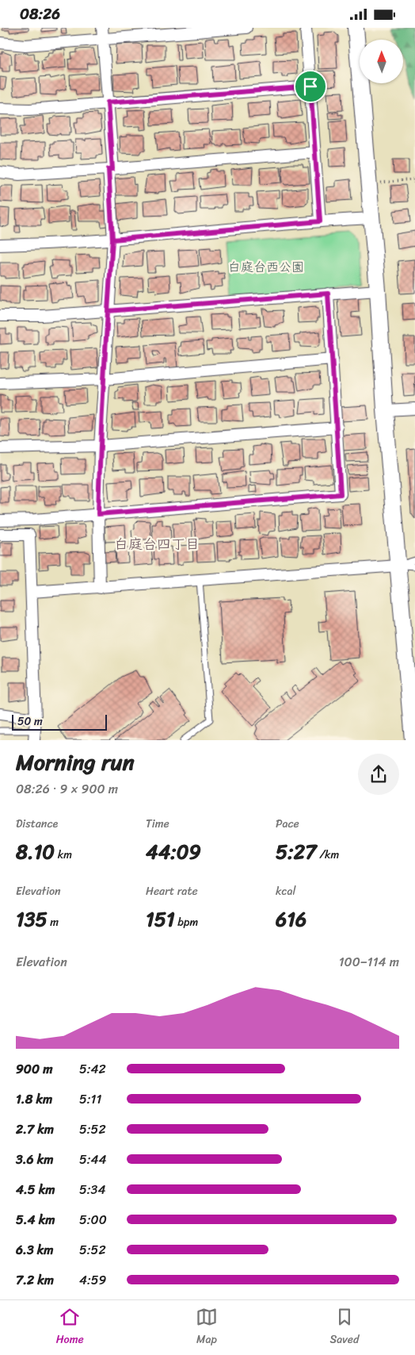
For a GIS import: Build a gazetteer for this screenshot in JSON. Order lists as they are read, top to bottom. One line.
{"districts":["白庭台四丁目"],"parks":["白庭台西公園"],"scale_bar":"50 m","north":"top","page":{"status":"08:26","scale":"50 m","heading":["Morning run","08:26 · 9 × 900 m"],"stats":[["Distance","8.10 km"],["Time","44:09"],["Pace","5:27 /km"],["Elevation","135 m"],["Heart rate","151 bpm"],["kcal","616"]],"chart":["Elevation","100–114 m"],"list":[{"name":"900 m","note":"5:42"},{"name":"1.8 km","note":"5:11"},{"name":"2.7 km","note":"5:52"},{"name":"3.6 km","note":"5:44"},{"name":"4.5 km","note":"5:34"},{"name":"5.4 km","note":"5:00"},{"name":"6.3 km","note":"5:52"},{"name":"7.2 km","note":"4:59"}],"tabs":["Home","Map","Saved"]}}
